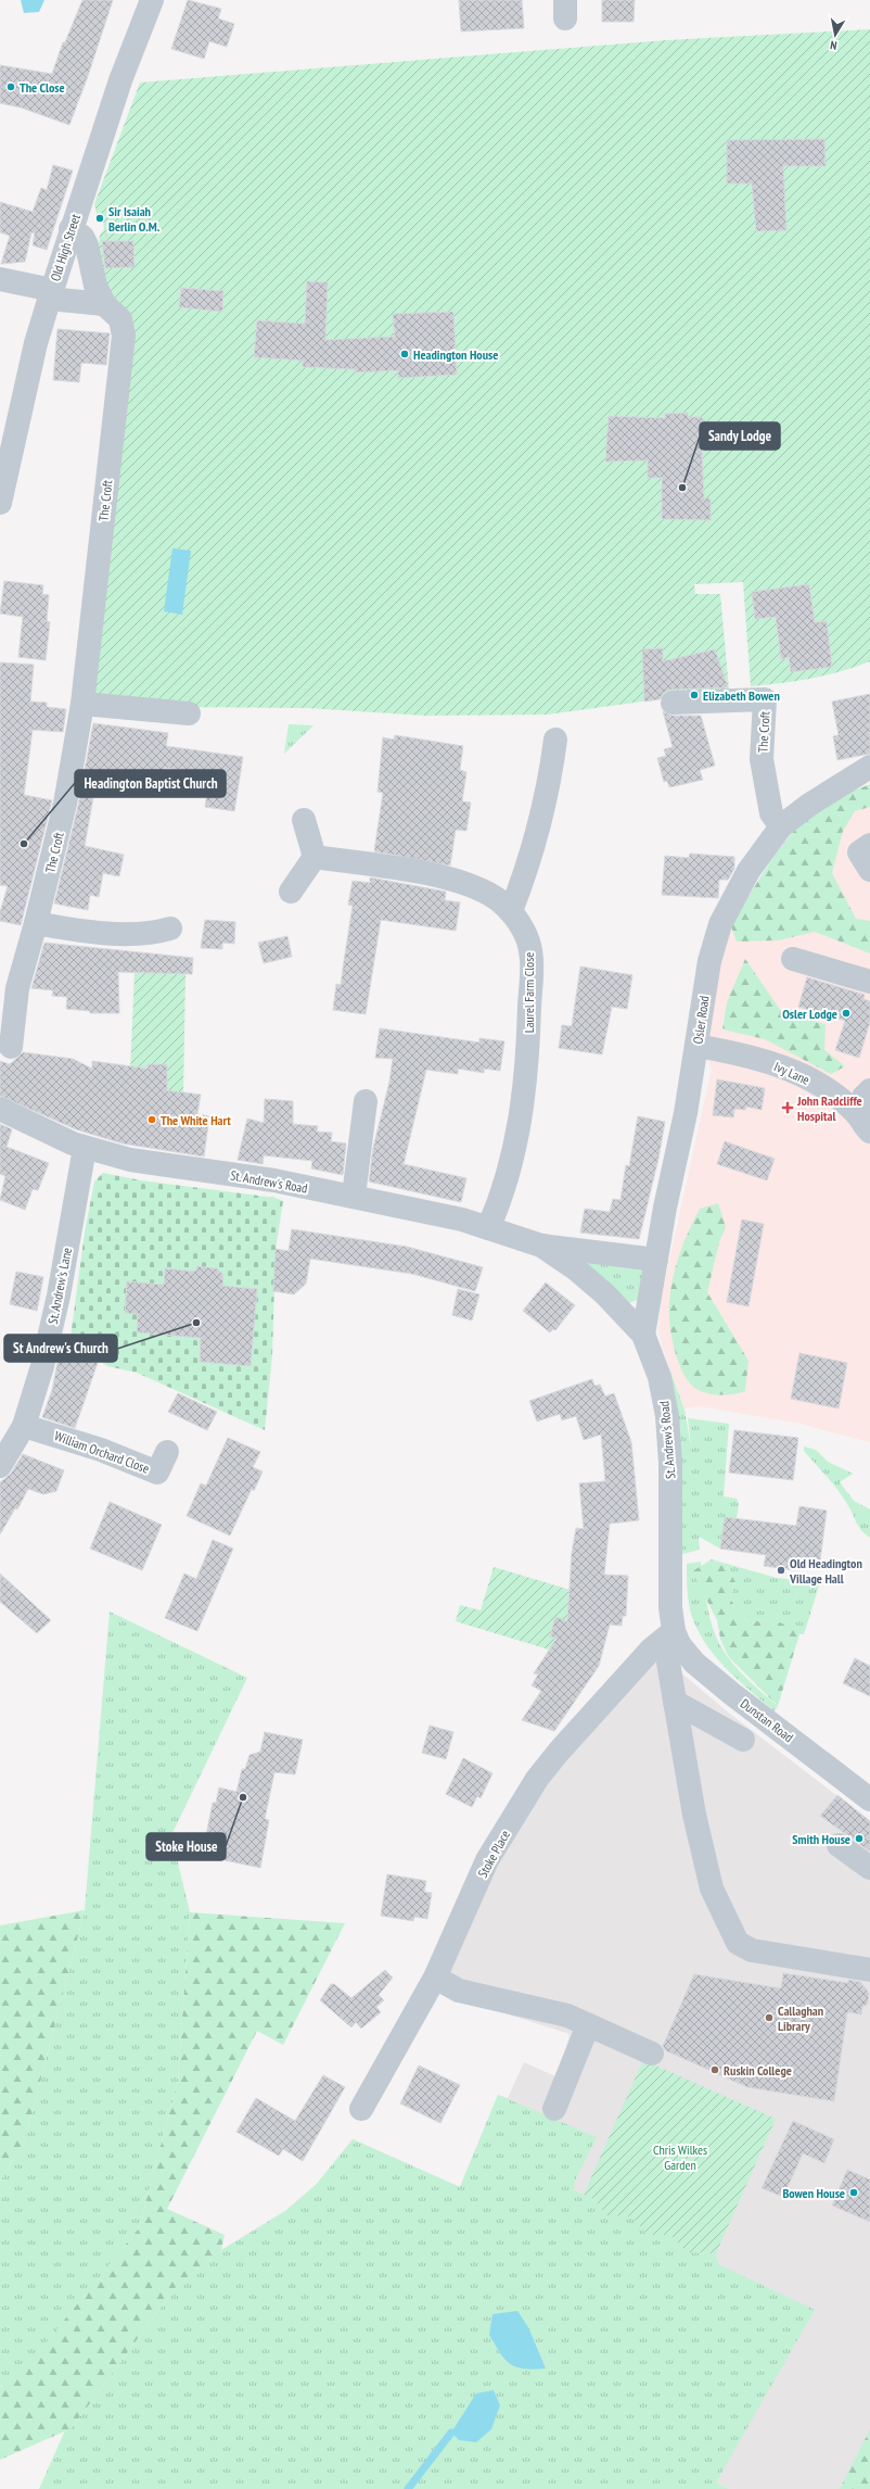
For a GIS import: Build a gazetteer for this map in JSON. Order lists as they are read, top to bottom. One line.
{"streets":{"street":["Old High Street","The Croft","Laurel Farm Close","Osler Road","Ivy Lane","St. Andrew's Road","St. Andrew's Lane","William Orchard Close","Dunstan Road","Stoke Place"]},"crossings":[["Old High Street","The Croft"],["The Croft","Osler Road"],["Laurel Farm Close","St. Andrew's Road"],["Osler Road","Ivy Lane"],["Osler Road","St. Andrew's Road"],["St. Andrew's Road","St. Andrew's Lane"],["St. Andrew's Road","Dunstan Road"],["St. Andrew's Road","Stoke Place"],["St. Andrew's Lane","William Orchard Close"],["Dunstan Road","Stoke Place"]],"parks":["Chris Wilkes Garden"],"places":{"other":["The Close","Sir Isaiah Berlin O.M.","Headington House","Sandy Lodge","Elizabeth Bowen","Headington Baptist Church","Osler Lodge","The White Hart","St Andrew's Church","Old Headington Village Hall","Stoke House","Smith House","Callaghan Library","Ruskin College","Bowen House"],"health":["John Radcliffe Hospital"]},"north":"bottom"}
